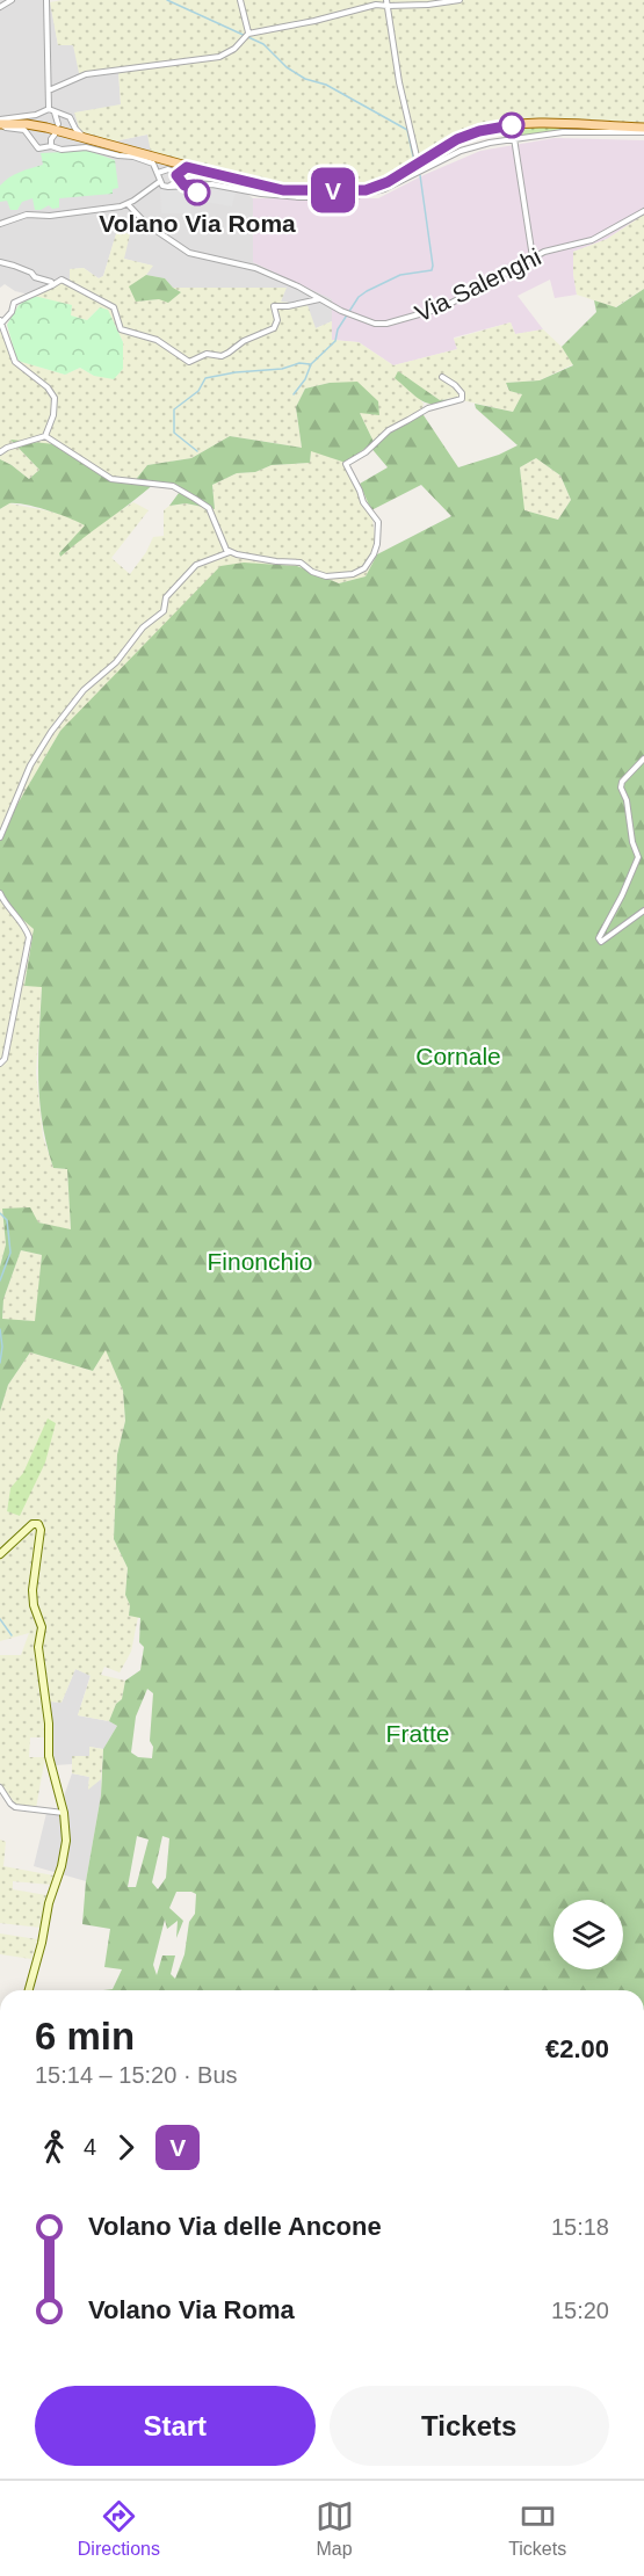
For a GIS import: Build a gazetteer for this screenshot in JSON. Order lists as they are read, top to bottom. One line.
{"streets":{"street":["Via Salenghi"]},"parks":["Cornale","Finonchio","Fratte"],"places":["Volano Via Roma"],"lines":["bus line V"],"page":{"on_map":"V","heading":["6 min","15:14 – 15:20 · Bus","€2.00"],"legs":["4","V"],"list":[{"name":"Volano Via delle Ancone","value":"15:18"},{"name":"Volano Via Roma","value":"15:20"}],"buttons":["Start","Tickets"],"tabs":["Directions","Map","Tickets"]}}
